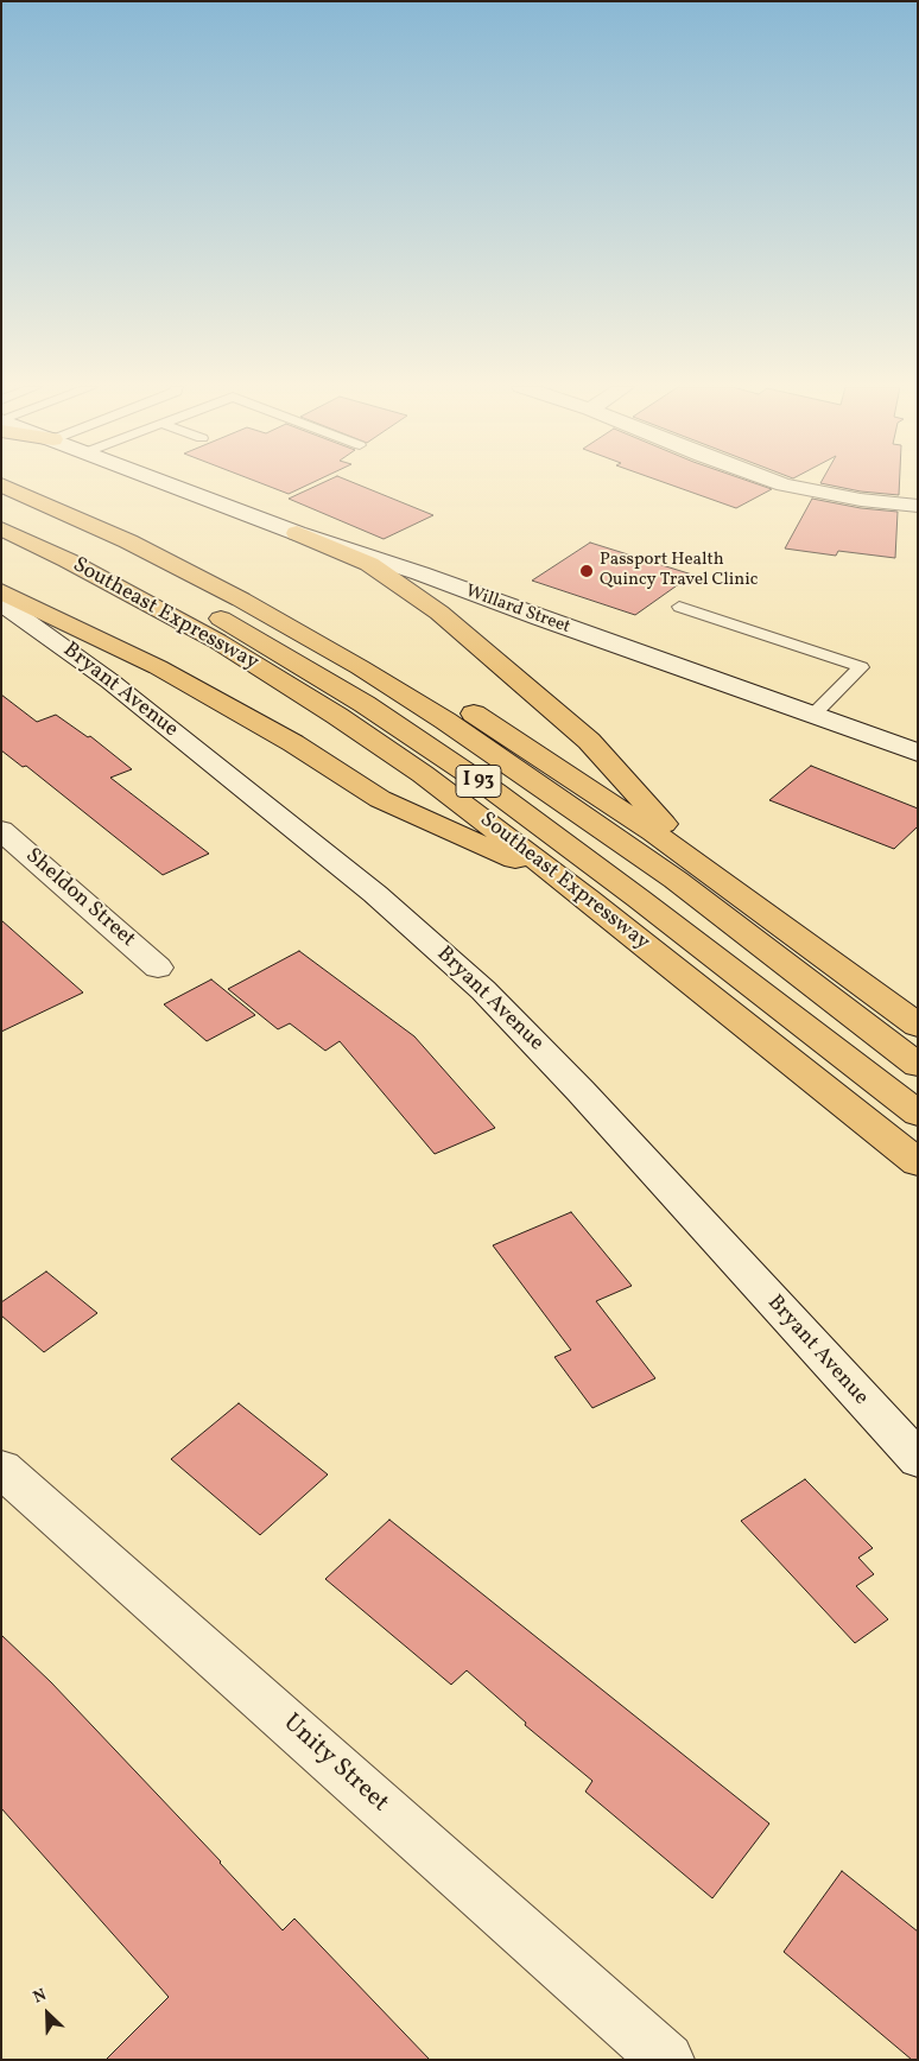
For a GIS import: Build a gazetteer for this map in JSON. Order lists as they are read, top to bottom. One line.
{"streets":{"highway":["Southeast Expressway","I 93"],"main road":["Willard Street","Bryant Avenue","Sheldon Street","Unity Street"]},"places":["Passport Health Quincy Travel Clinic"],"north":"top left"}
